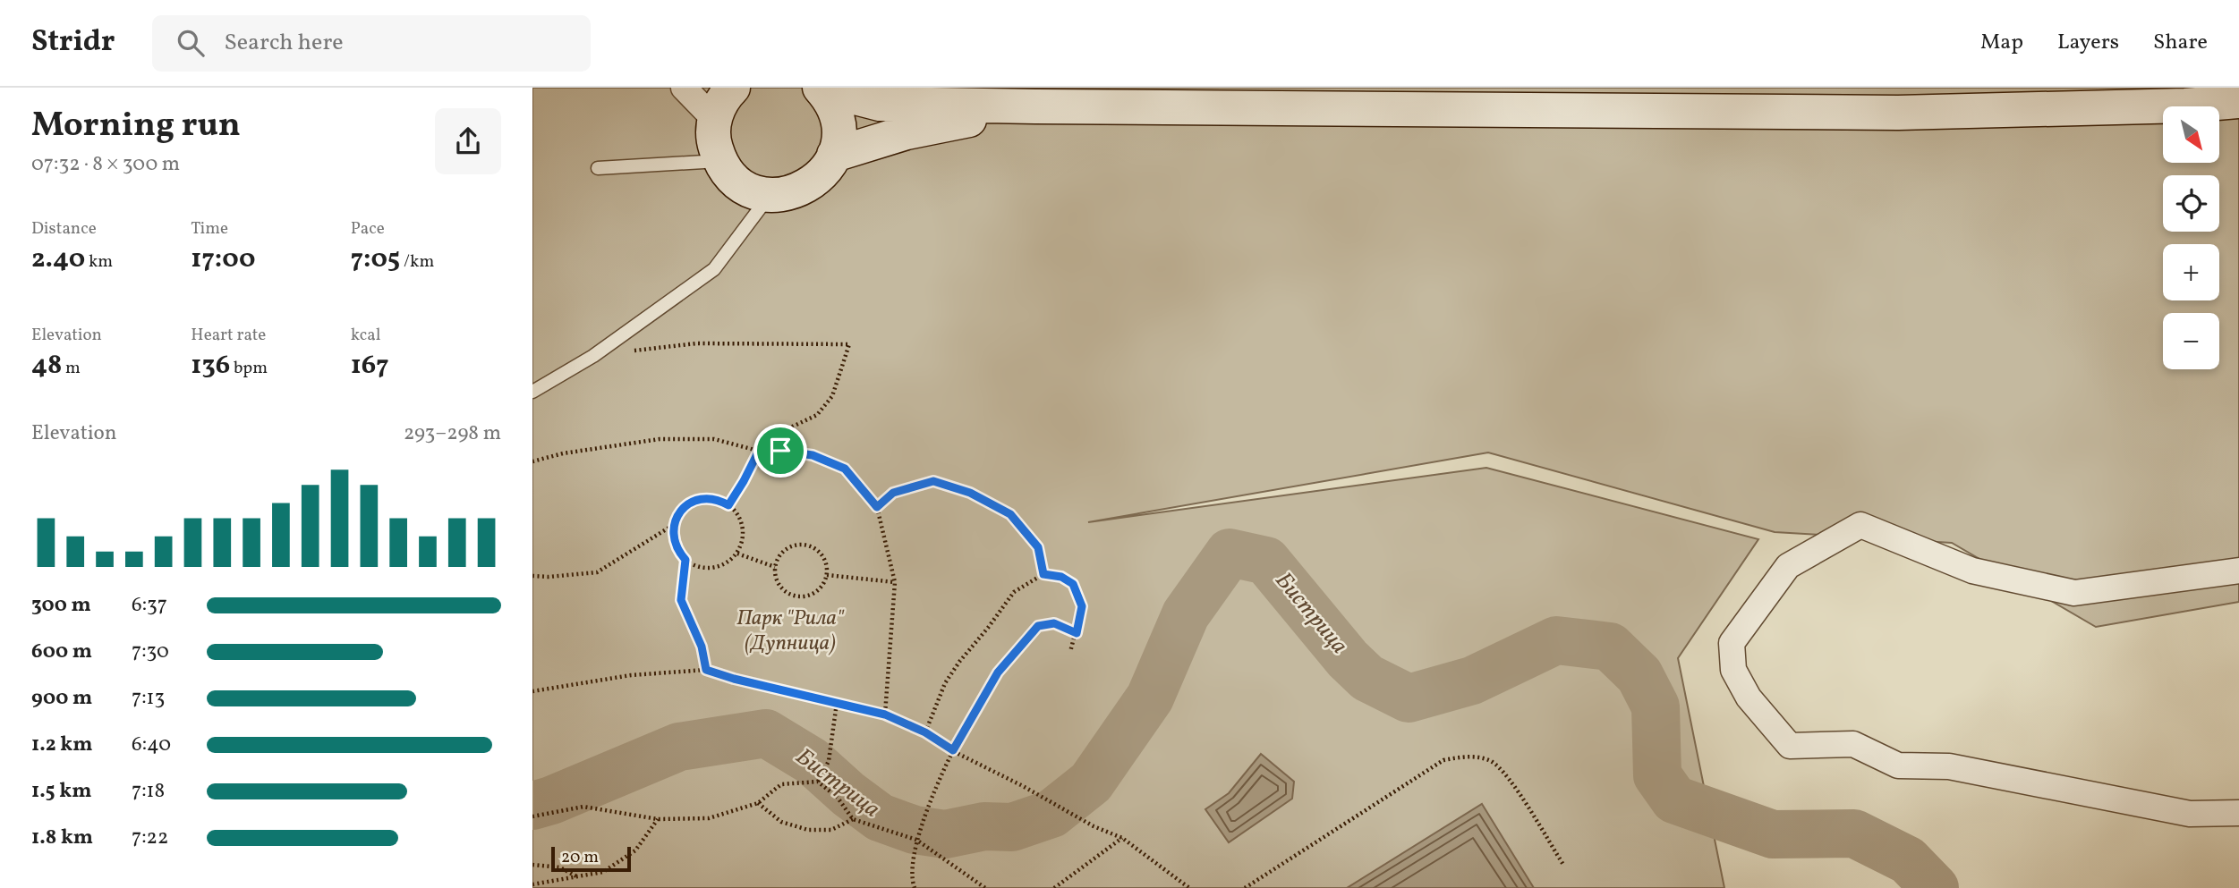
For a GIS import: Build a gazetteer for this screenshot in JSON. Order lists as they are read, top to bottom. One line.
{"water":["Бистрица"],"parks":["Парк \"Рила\" (Дупница)"],"scale_bar":"20 m","north":"bottom right","page":{"header":"Stridr","search":"Search here","nav":["Map","Layers","Share"],"heading":["Morning run","07:32 · 8 × 300 m"],"map_buttons":["+","−"],"stats":[["Distance","2.40 km"],["Time","17:00"],["Pace","7:05 /km"],["Elevation","48 m"],["Heart rate","136 bpm"],["kcal","167"]],"chart":["Elevation","293–298 m"],"list":[{"name":"300 m","note":"6:37"},{"name":"600 m","note":"7:30"},{"name":"900 m","note":"7:13"},{"name":"1.2 km","note":"6:40"},{"name":"1.5 km","note":"7:18"},{"name":"1.8 km","note":"7:22"}],"scale":"20 m"}}
